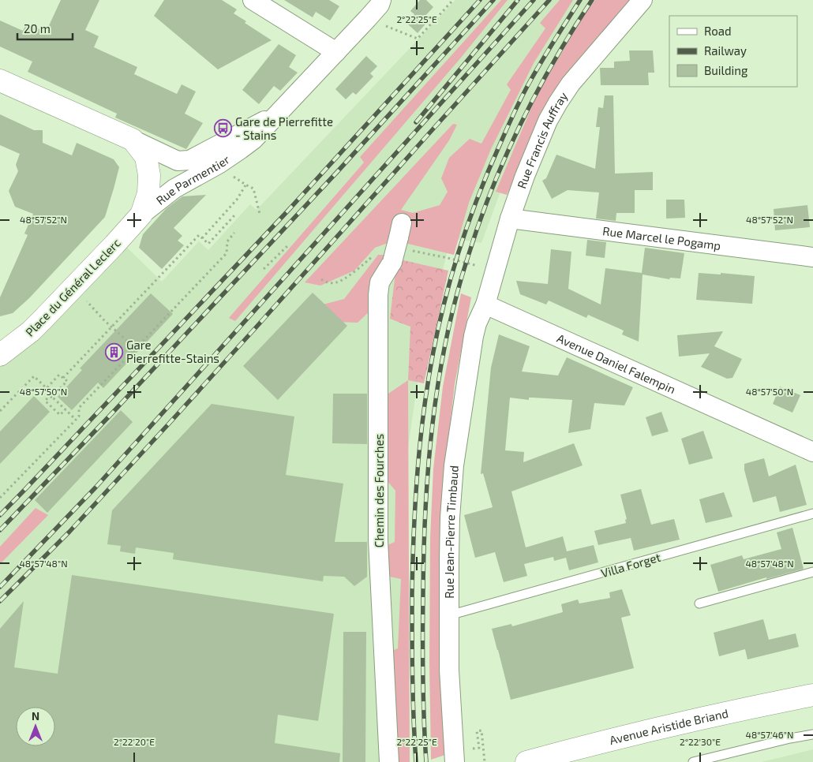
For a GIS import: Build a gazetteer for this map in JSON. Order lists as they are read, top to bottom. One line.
{"streets":{"street":["Rue Francis Auffray","Rue Parmentier","Rue Marcel le Pogamp","Place du Général Leclerc","Avenue Daniel Falempin","Chemin des Fourches","Rue Jean-Pierre Timbaud","Avenue Aristide Briand"],"lane":["Villa Forget"]},"crossings":[["Rue Francis Auffray","Rue Marcel le Pogamp"],["Rue Francis Auffray","Avenue Daniel Falempin"],["Rue Francis Auffray","Rue Jean-Pierre Timbaud"],["Rue Parmentier","Place du Général Leclerc"],["Avenue Daniel Falempin","Rue Jean-Pierre Timbaud"],["Rue Jean-Pierre Timbaud","Villa Forget"]],"places":{"bus stop":["Gare de Pierrefitte - Stains"],"building":["Gare Pierrefitte-Stains"]},"legend":["Road","Railway","Building"],"scale_bar":"20 m","north":"top","coordinates":["2°22'25\"E","48°57'52\"N","48°57'50\"N","48°57'48\"N","48°57'46\"N","2°22'20\"E","2°22'30\"E"]}
